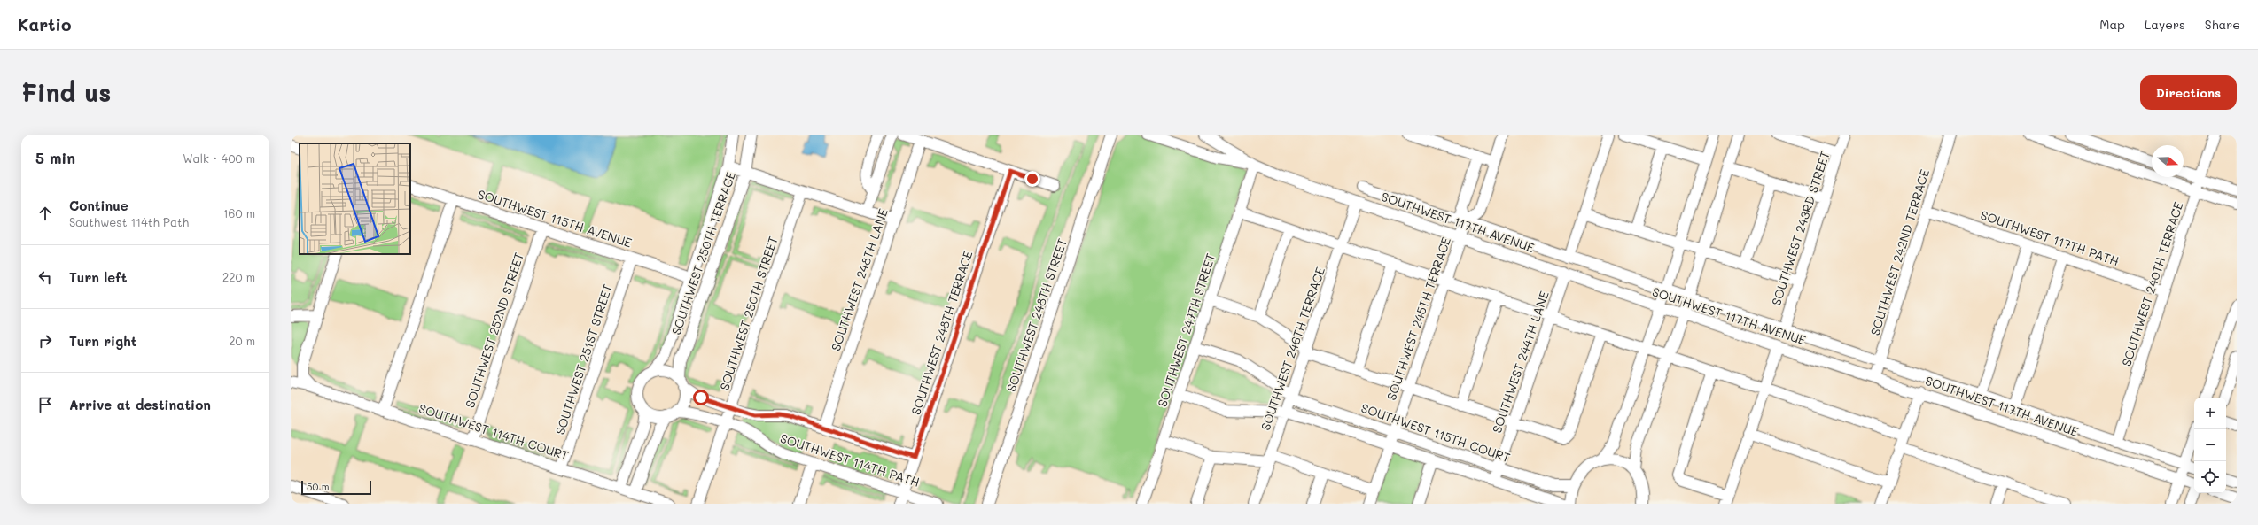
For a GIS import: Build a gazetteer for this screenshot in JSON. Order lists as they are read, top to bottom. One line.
{"streets":{"street":["SOUTHWEST 115TH AVENUE","SOUTHWEST 117TH AVENUE","SOUTHWEST 243RD STREET","SOUTHWEST 117TH PATH","SOUTHWEST 242ND TERRACE","SOUTHWEST 250TH TERRACE","SOUTHWEST 248TH LANE","SOUTHWEST 240TH TERRACE","SOUTHWEST 250TH STREET","SOUTHWEST 248TH STREET","SOUTHWEST 245TH TERRACE","SOUTHWEST 252ND STREET","SOUTHWEST 247TH STREET","SOUTHWEST 248TH TERRACE","SOUTHWEST 246TH TERRACE","SOUTHWEST 251ST STREET","SOUTHWEST 244TH LANE","SOUTHWEST 114TH COURT","SOUTHWEST 115TH COURT","SOUTHWEST 114TH PATH"]},"crossings":[["SOUTHWEST 115TH AVENUE","SOUTHWEST 250TH TERRACE"],["SOUTHWEST 115TH AVENUE","SOUTHWEST 252ND STREET"],["SOUTHWEST 115TH AVENUE","SOUTHWEST 251ST STREET"],["SOUTHWEST 117TH AVENUE","SOUTHWEST 243RD STREET"],["SOUTHWEST 117TH AVENUE","SOUTHWEST 242ND TERRACE"],["SOUTHWEST 117TH AVENUE","SOUTHWEST 240TH TERRACE"],["SOUTHWEST 117TH AVENUE","SOUTHWEST 245TH TERRACE"],["SOUTHWEST 117TH AVENUE","SOUTHWEST 247TH STREET"],["SOUTHWEST 117TH AVENUE","SOUTHWEST 246TH TERRACE"],["SOUTHWEST 117TH AVENUE","SOUTHWEST 244TH LANE"],["SOUTHWEST 117TH PATH","SOUTHWEST 242ND TERRACE"],["SOUTHWEST 117TH PATH","SOUTHWEST 240TH TERRACE"],["SOUTHWEST 250TH TERRACE","SOUTHWEST 114TH PATH"],["SOUTHWEST 248TH LANE","SOUTHWEST 114TH PATH"],["SOUTHWEST 250TH STREET","SOUTHWEST 114TH PATH"],["SOUTHWEST 245TH TERRACE","SOUTHWEST 115TH COURT"],["SOUTHWEST 252ND STREET","SOUTHWEST 114TH COURT"],["SOUTHWEST 247TH STREET","SOUTHWEST 115TH COURT"],["SOUTHWEST 248TH TERRACE","SOUTHWEST 114TH PATH"],["SOUTHWEST 246TH TERRACE","SOUTHWEST 115TH COURT"],["SOUTHWEST 251ST STREET","SOUTHWEST 114TH COURT"],["SOUTHWEST 244TH LANE","SOUTHWEST 115TH COURT"]],"scale_bar":"50 m","north":"right","page":{"header":"Kartio","nav":["Map","Layers","Share"],"buttons":"Directions","title":"Find us","heading":["5 min","Walk · 400 m"],"list":[["Continue","Southwest 114th Path","160 m"],["Turn left","220 m"],["Turn right","20 m"],"Arrive at destination"],"map_buttons":["+","−"],"scale":"50 m"}}
